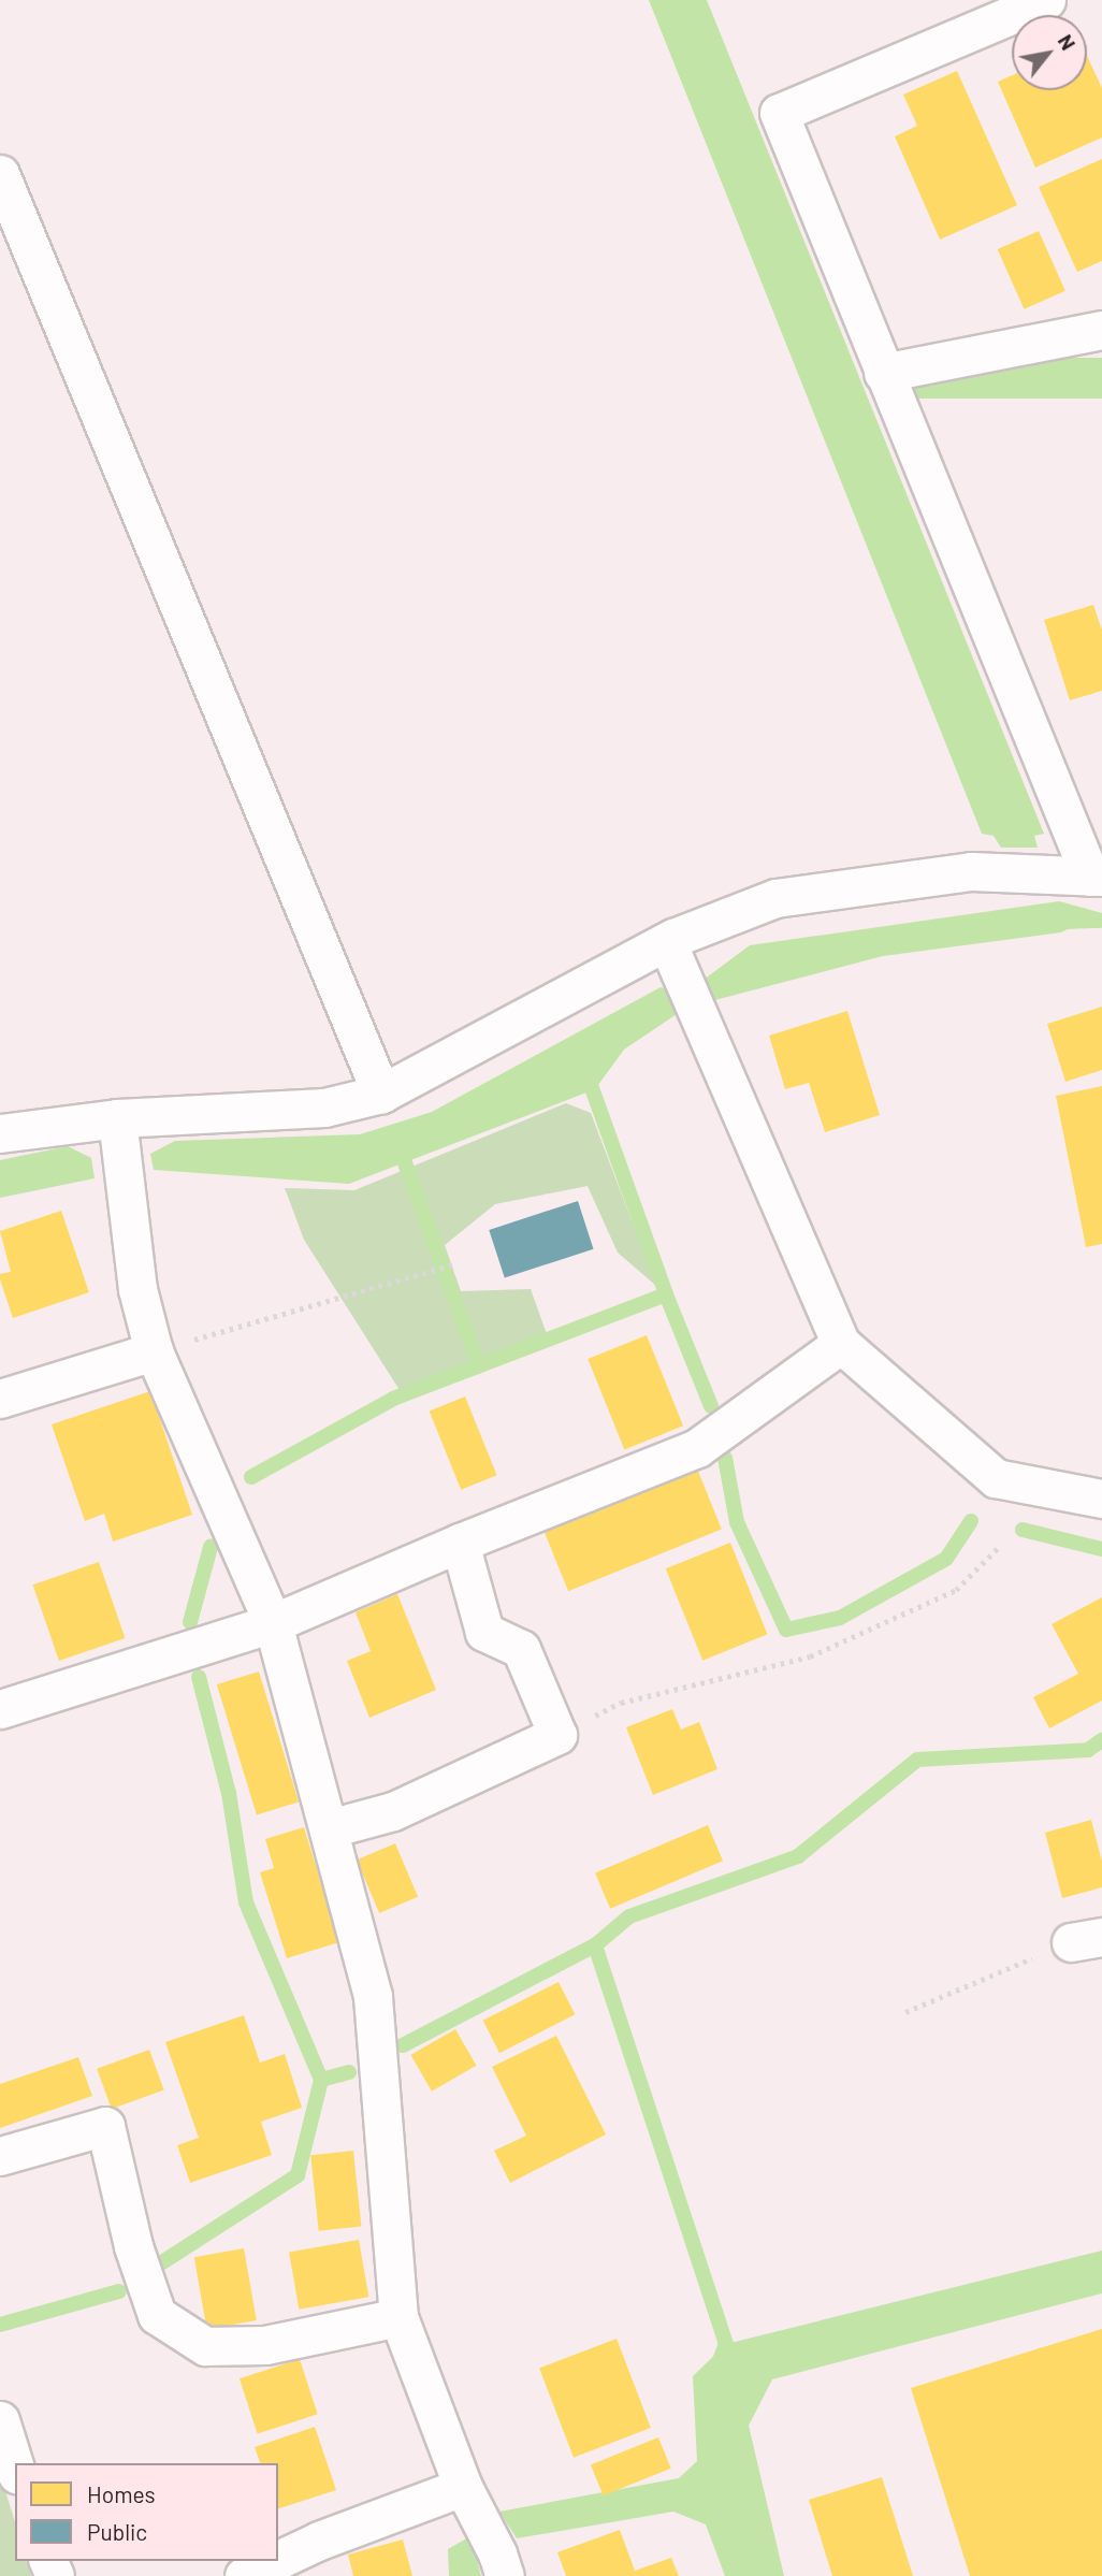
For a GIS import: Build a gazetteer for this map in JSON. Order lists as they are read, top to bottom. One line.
{"legend":["Homes","Public"],"north":"top right"}
